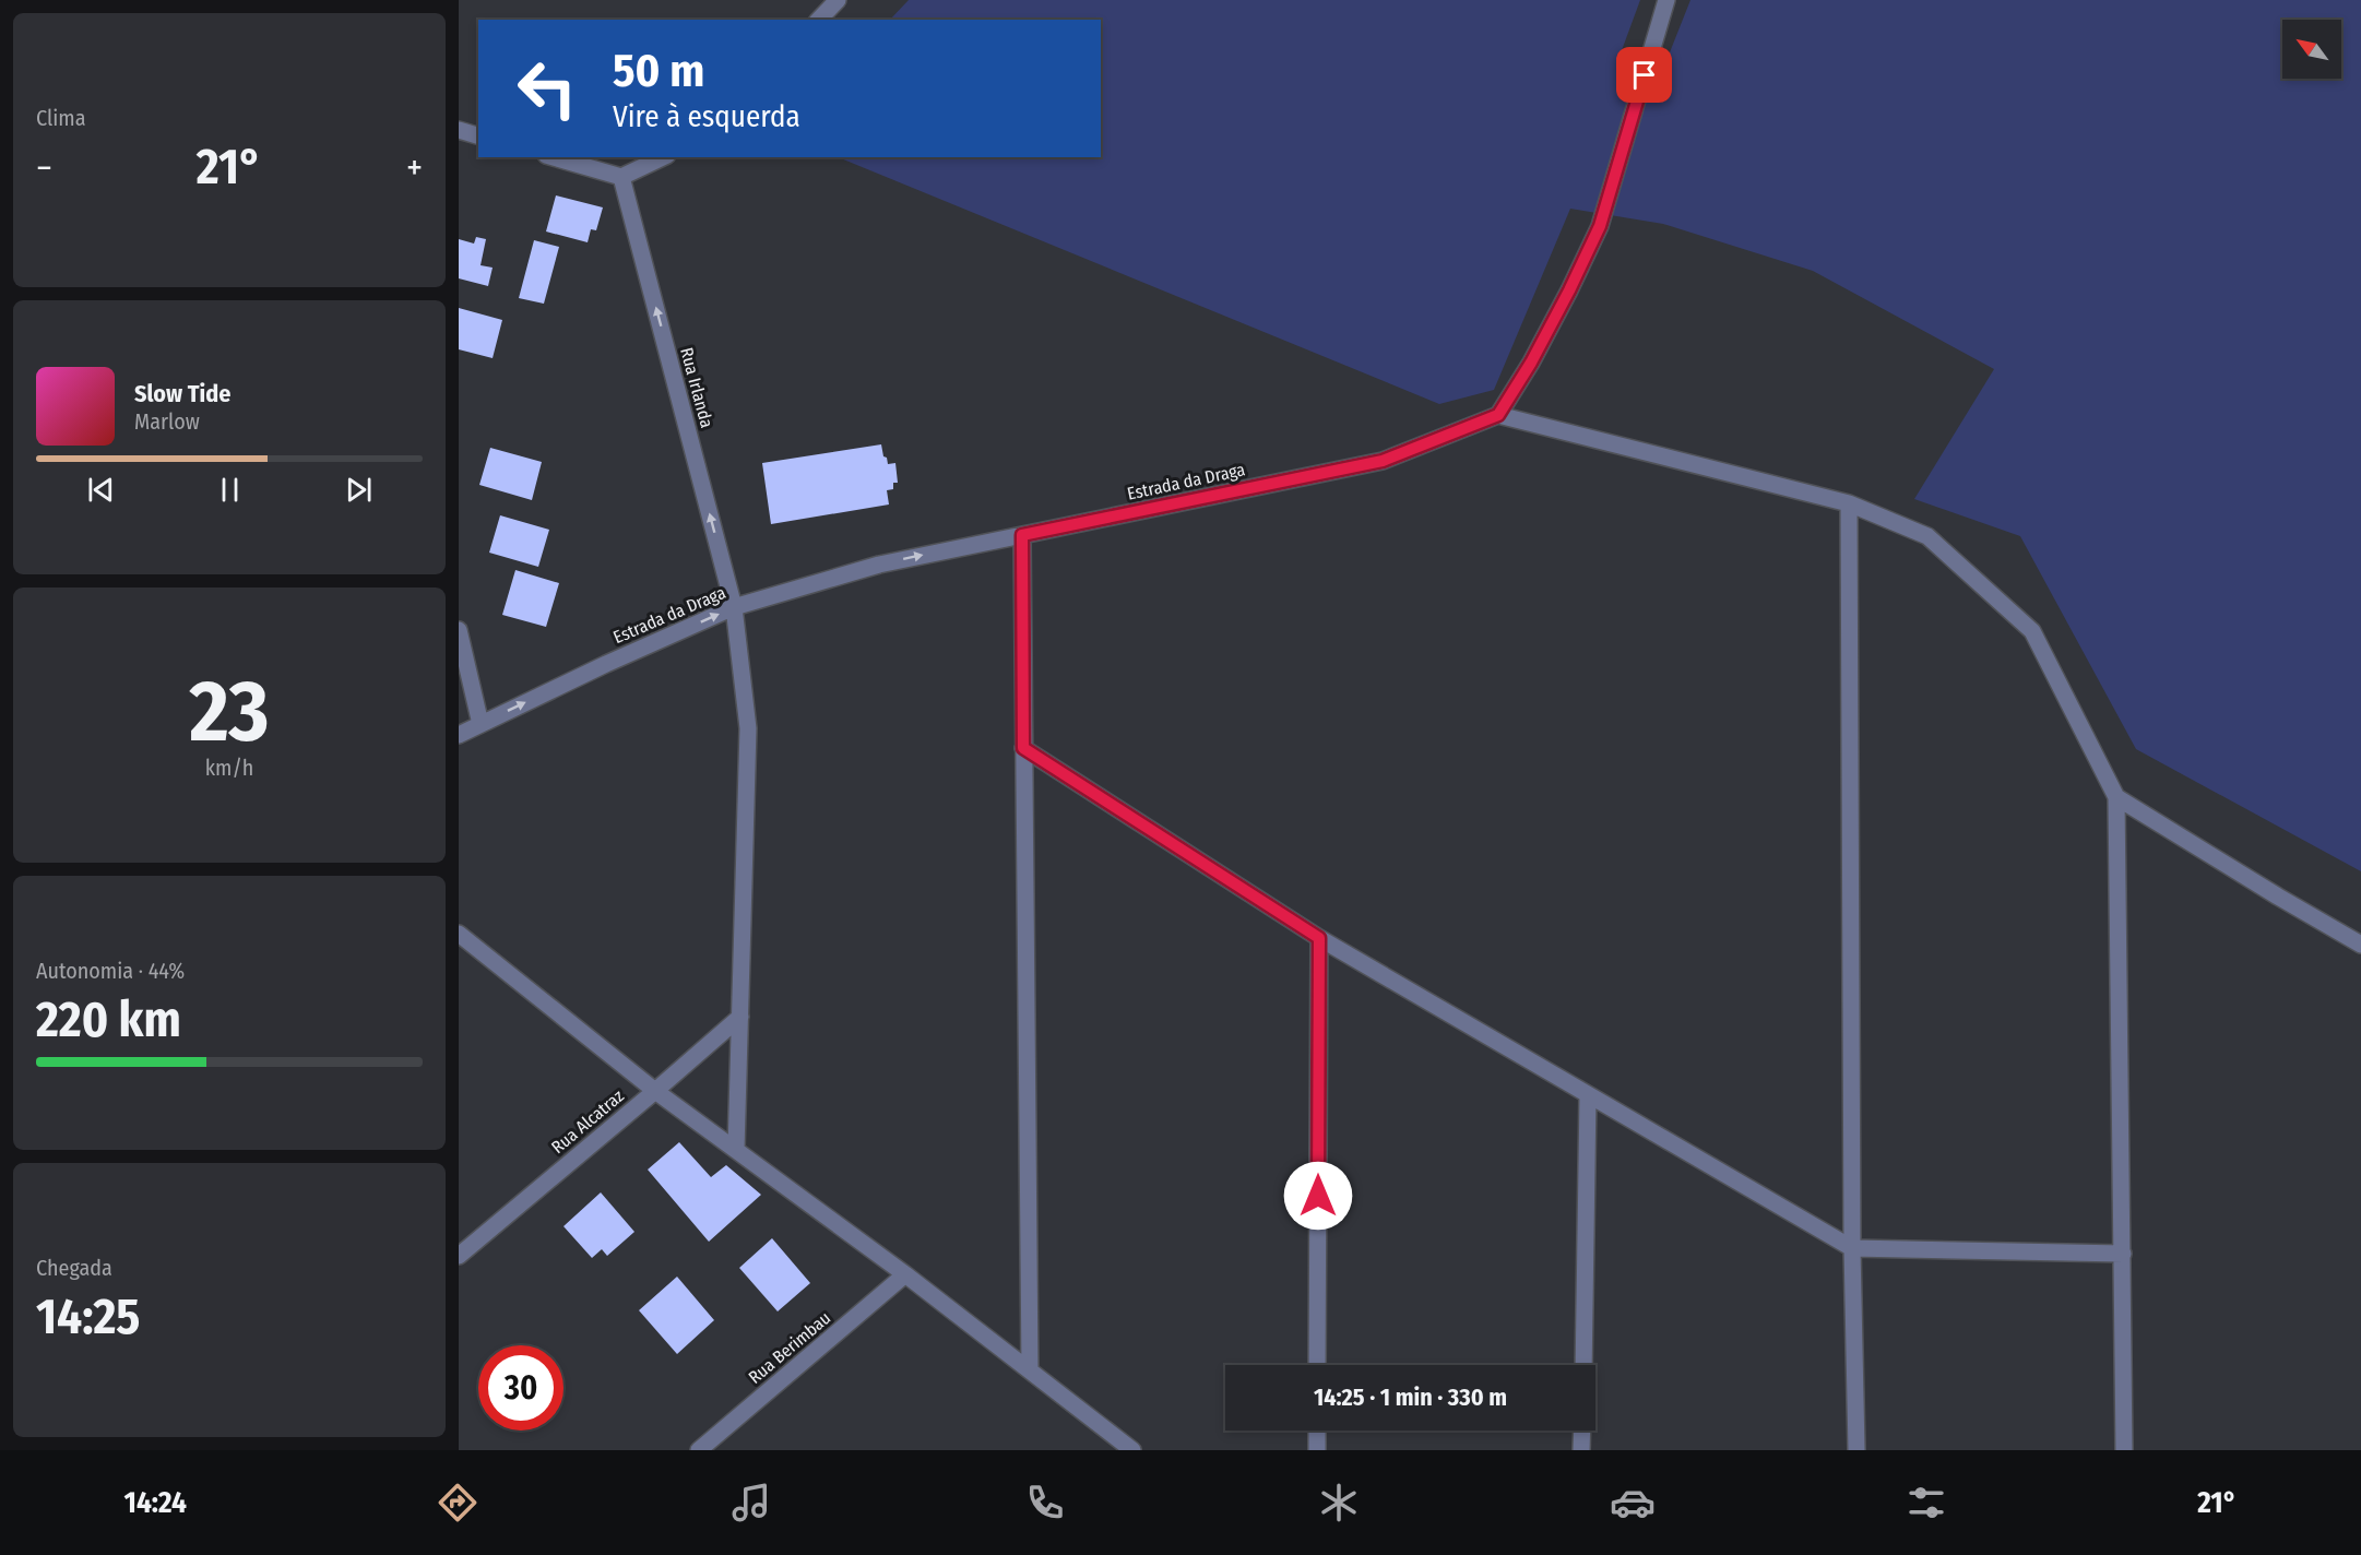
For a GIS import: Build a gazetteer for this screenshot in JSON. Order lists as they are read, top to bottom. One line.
{"streets":{"street":["Rua Irlanda","Estrada da Draga","Rua Alcatraz","Rua Berimbau"]},"crossings":[["Rua Irlanda","Estrada da Draga"],["Rua Irlanda","Rua Alcatraz"]],"one_way":["Rua Irlanda","Estrada da Draga"],"north":"top left","page":{"tile":["Clima",["23","km/h"],["Autonomia · 44%","220 km"],["Chegada","14:25"]],"turn":["50 m","Vire à esquerda"],"heat":["−","21°","+"],"song":["Slow Tide","Marlow"],"limit":"30","trip":"14:25 · 1 min · 330 m","tabs":["14:24","21°"]}}
